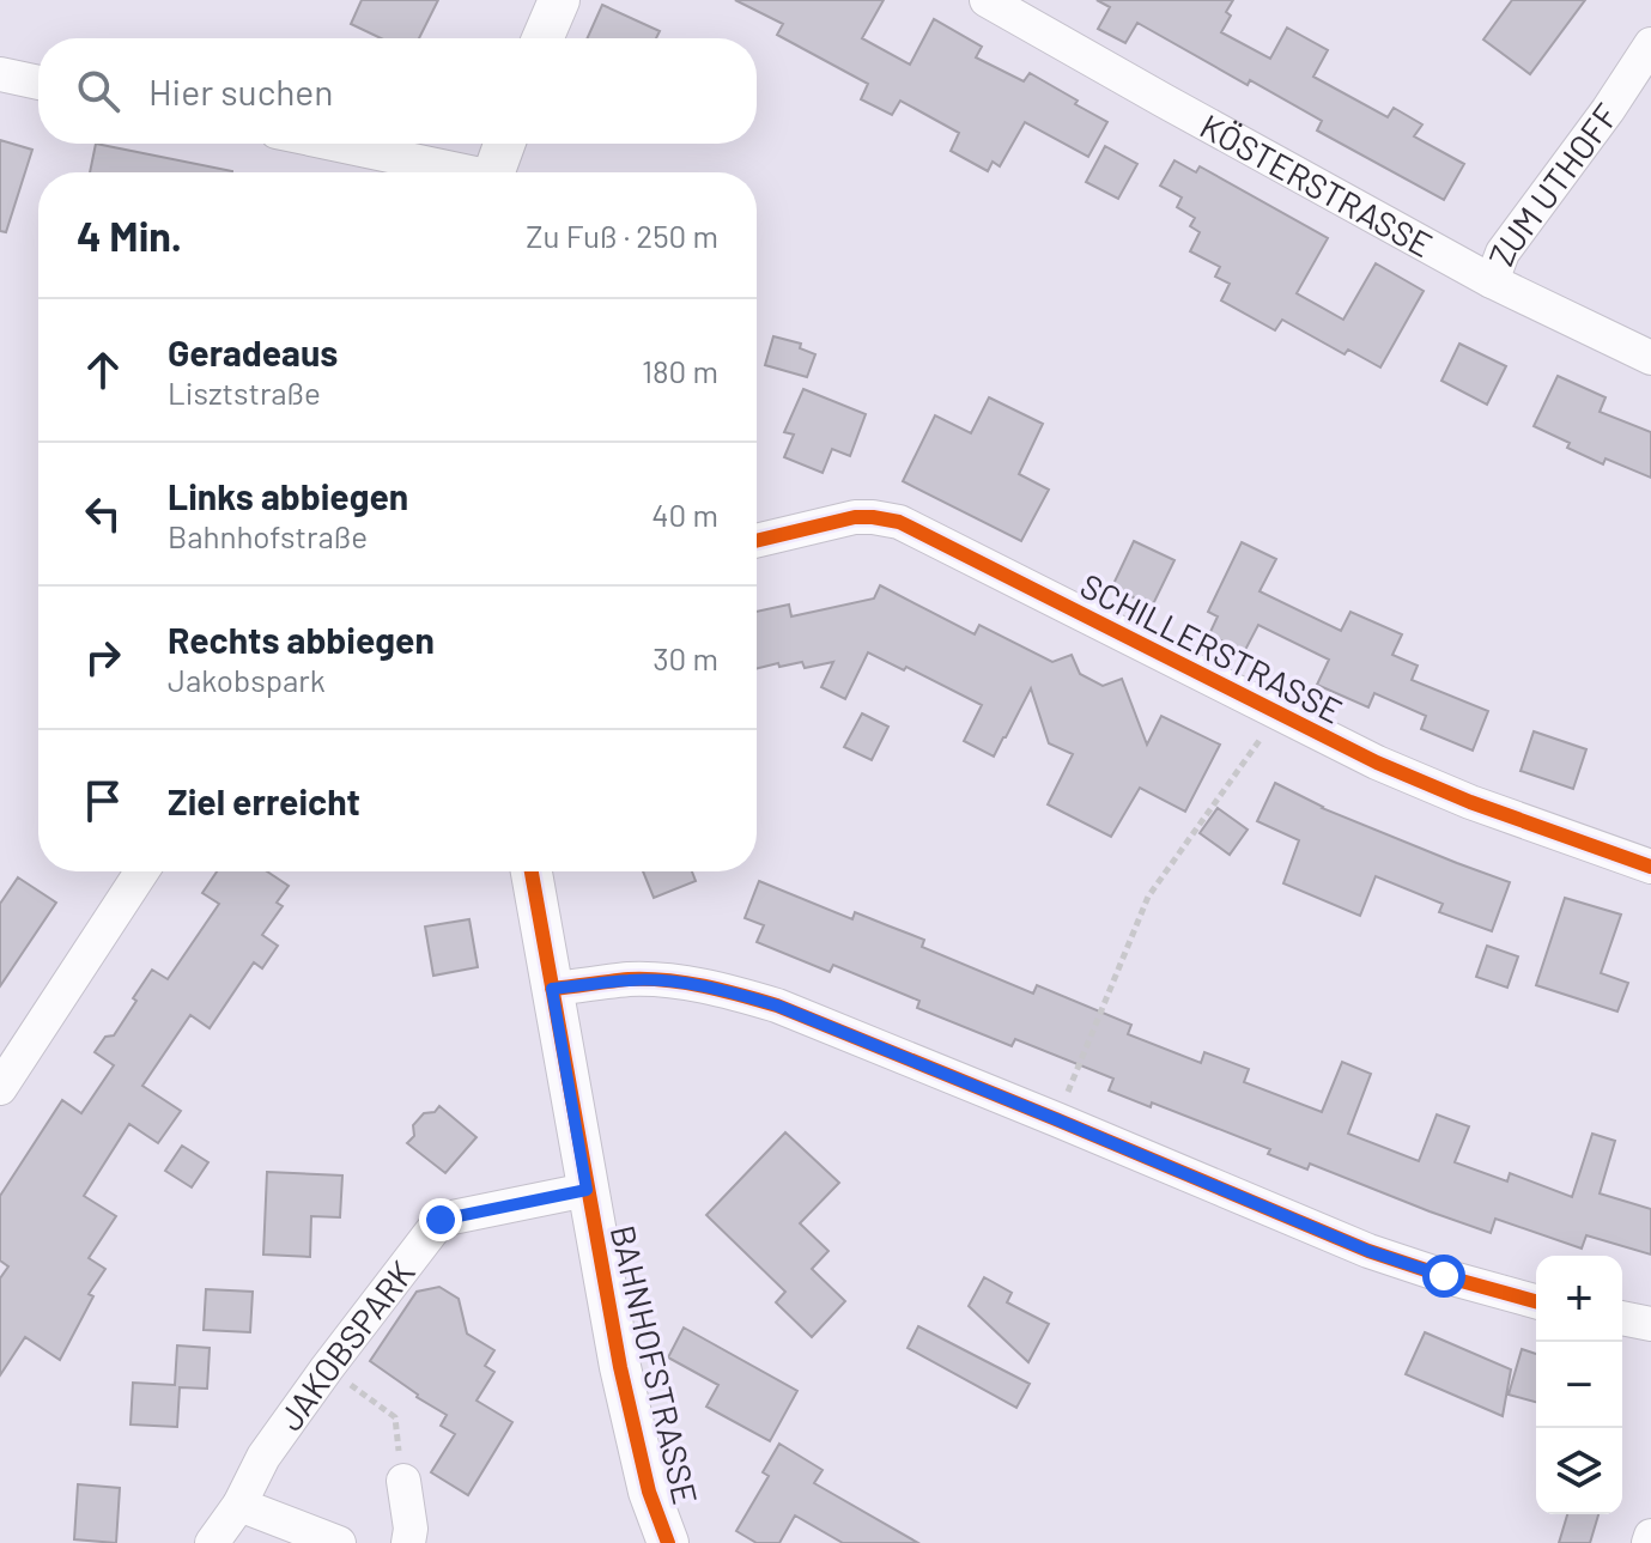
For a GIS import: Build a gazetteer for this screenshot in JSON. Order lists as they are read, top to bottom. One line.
{"streets":{"street":["KÖSTERSTRASSE","ZUM UTHOFF","SCHILLERSTRASSE","JAKOBSPARK","BAHNHOFSTRASSE"]},"crossings":[["KÖSTERSTRASSE","ZUM UTHOFF"],["JAKOBSPARK","BAHNHOFSTRASSE"]],"page":{"search":"Hier suchen","heading":["4 Min.","Zu Fuß · 250 m"],"list":[["Geradeaus","Lisztstraße","180 m"],["Links abbiegen","Bahnhofstraße","40 m"],["Rechts abbiegen","Jakobspark","30 m"],"Ziel erreicht"],"map_buttons":["+","−"]}}
